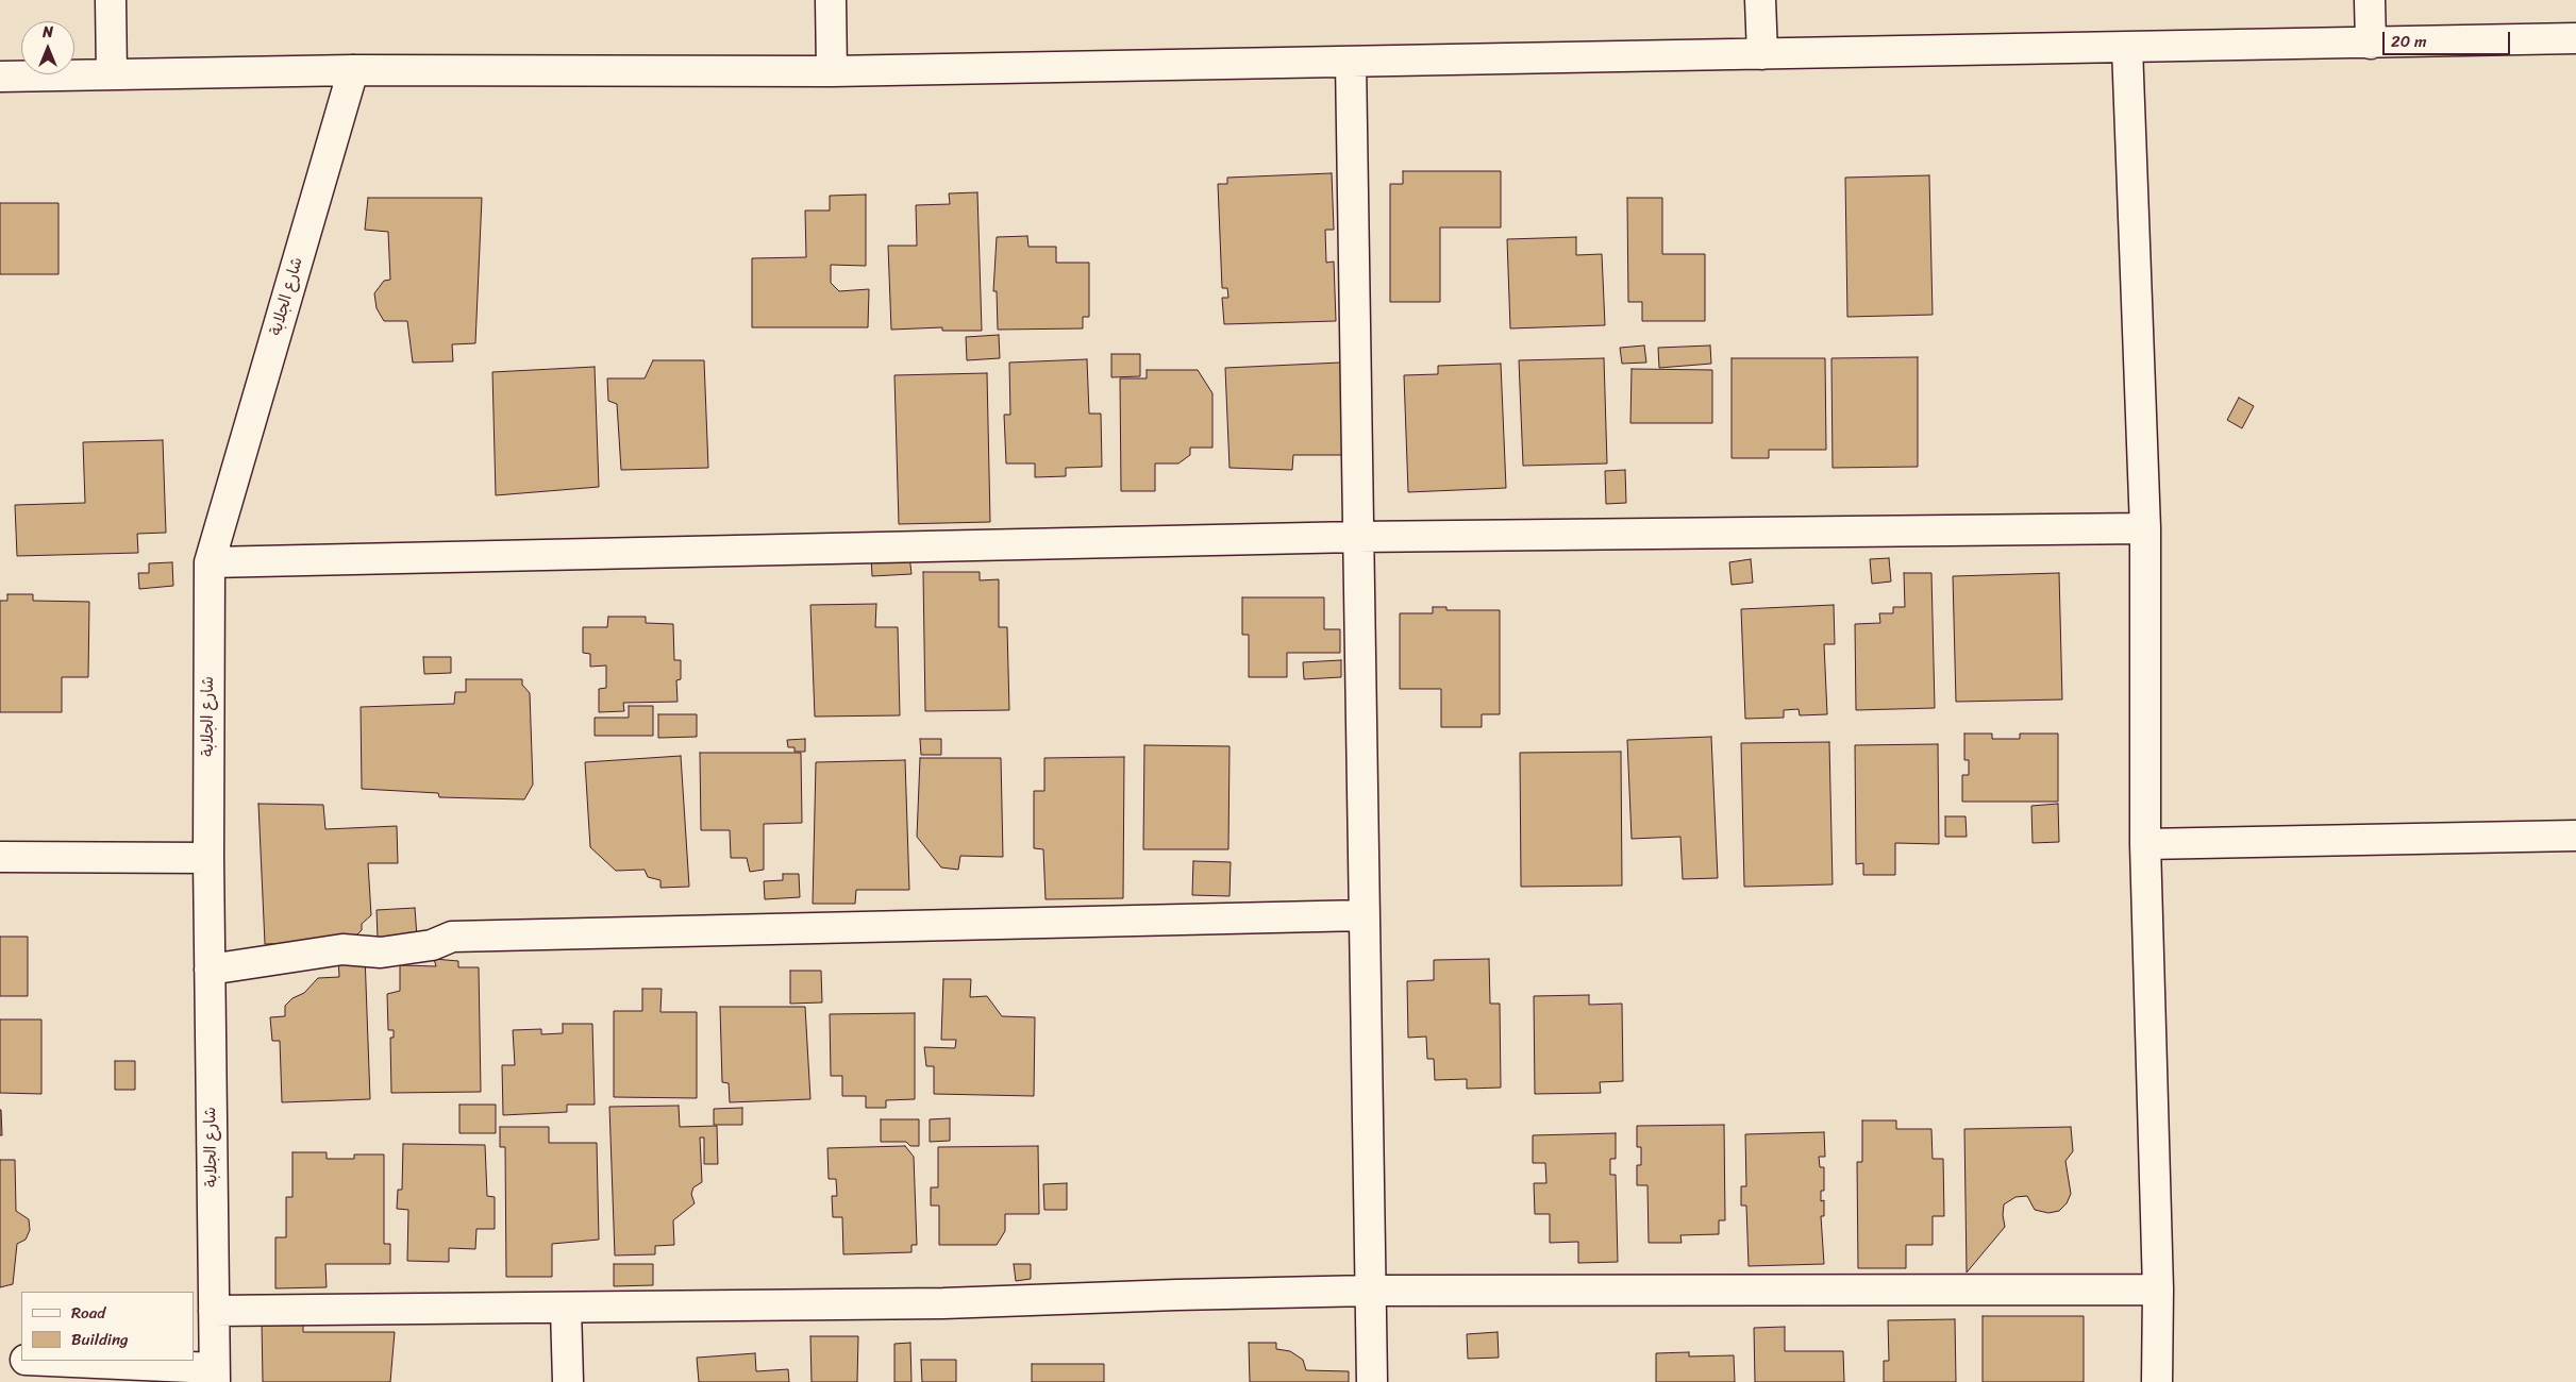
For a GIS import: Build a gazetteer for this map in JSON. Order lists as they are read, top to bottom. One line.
{"streets":{"street":["شارع الجلابة"]},"legend":["Road","Building"],"scale_bar":"20 m","north":"top"}
